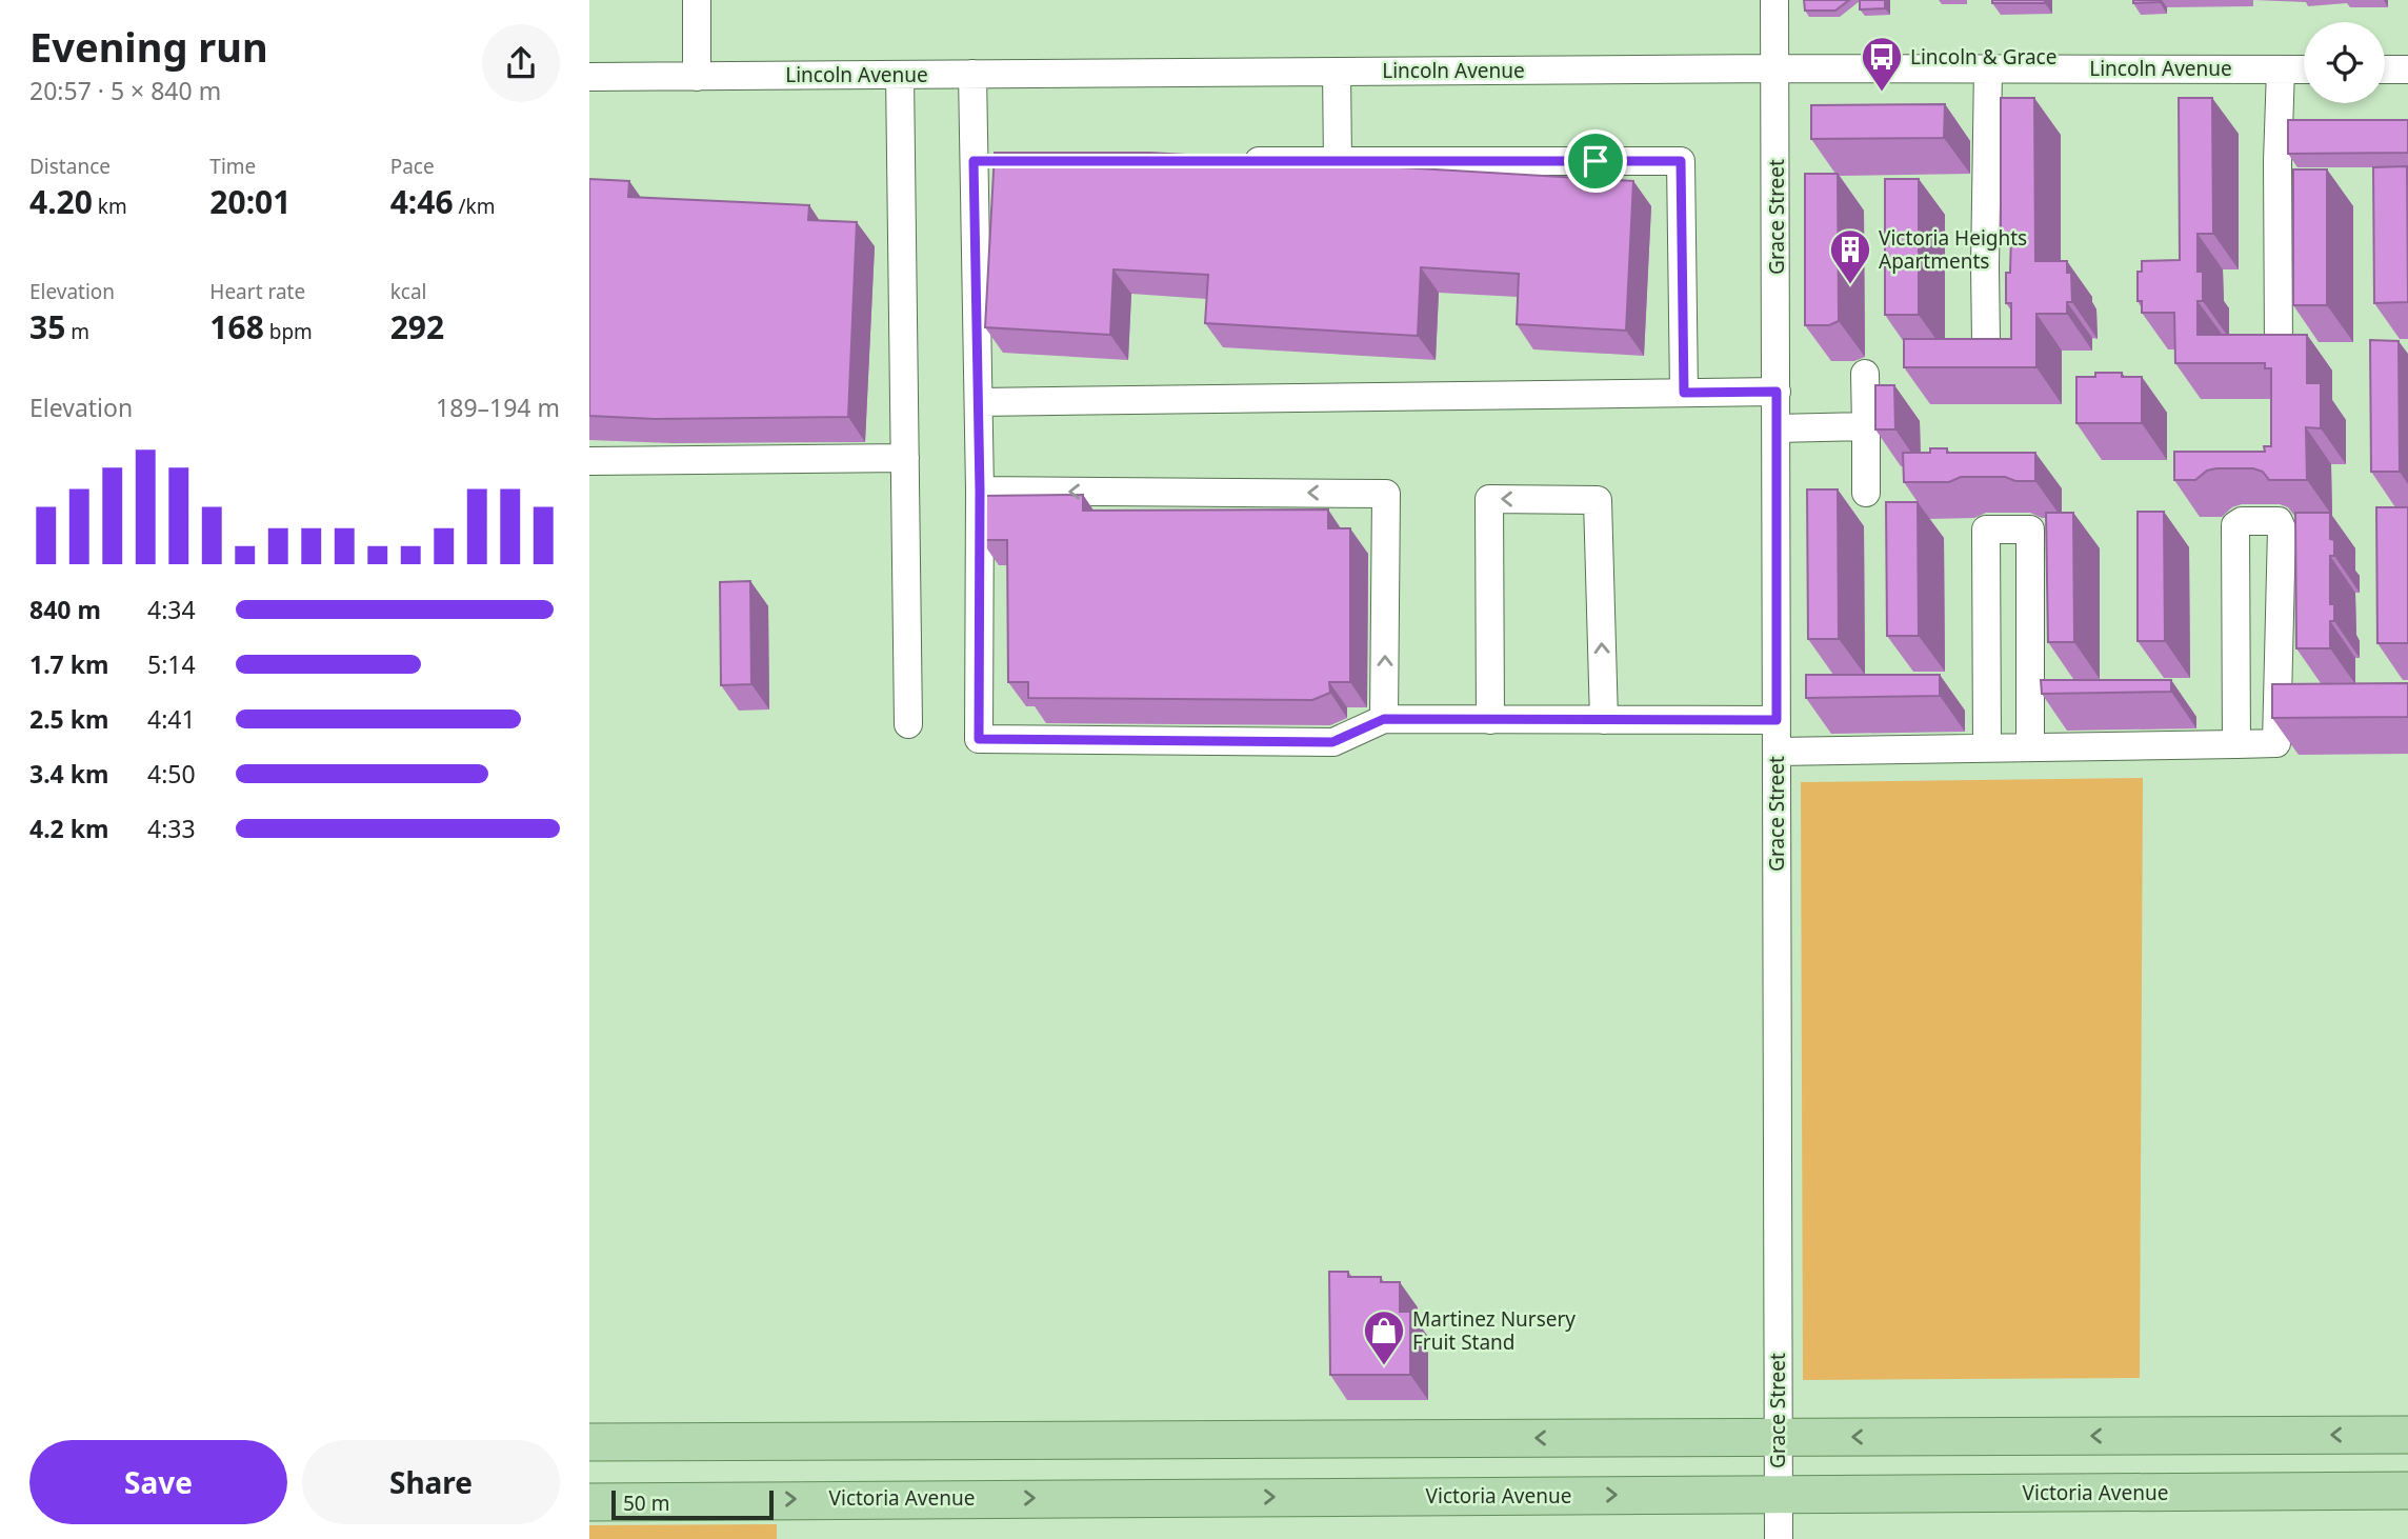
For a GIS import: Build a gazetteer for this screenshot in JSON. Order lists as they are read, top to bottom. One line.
{"streets":{"main road":["Victoria Avenue"],"street":["Lincoln Avenue","Grace Street"]},"crossings":[["Lincoln Avenue","Grace Street"],["Grace Street","Victoria Avenue"]],"places":{"bus stop":["Lincoln & Grace"],"building":["Victoria Heights Apartments"],"shop":["Martinez Nursery Fruit Stand"]},"scale_bar":"50 m","page":{"heading":["Evening run","20:57 · 5 × 840 m"],"stats":[["Distance","4.20 km"],["Time","20:01"],["Pace","4:46 /km"],["Elevation","35 m"],["Heart rate","168 bpm"],["kcal","292"]],"chart":["Elevation","189–194 m"],"list":[{"name":"840 m","note":"4:34"},{"name":"1.7 km","note":"5:14"},{"name":"2.5 km","note":"4:41"},{"name":"3.4 km","note":"4:50"},{"name":"4.2 km","note":"4:33"}],"buttons":["Save","Share"],"scale":"50 m"}}
